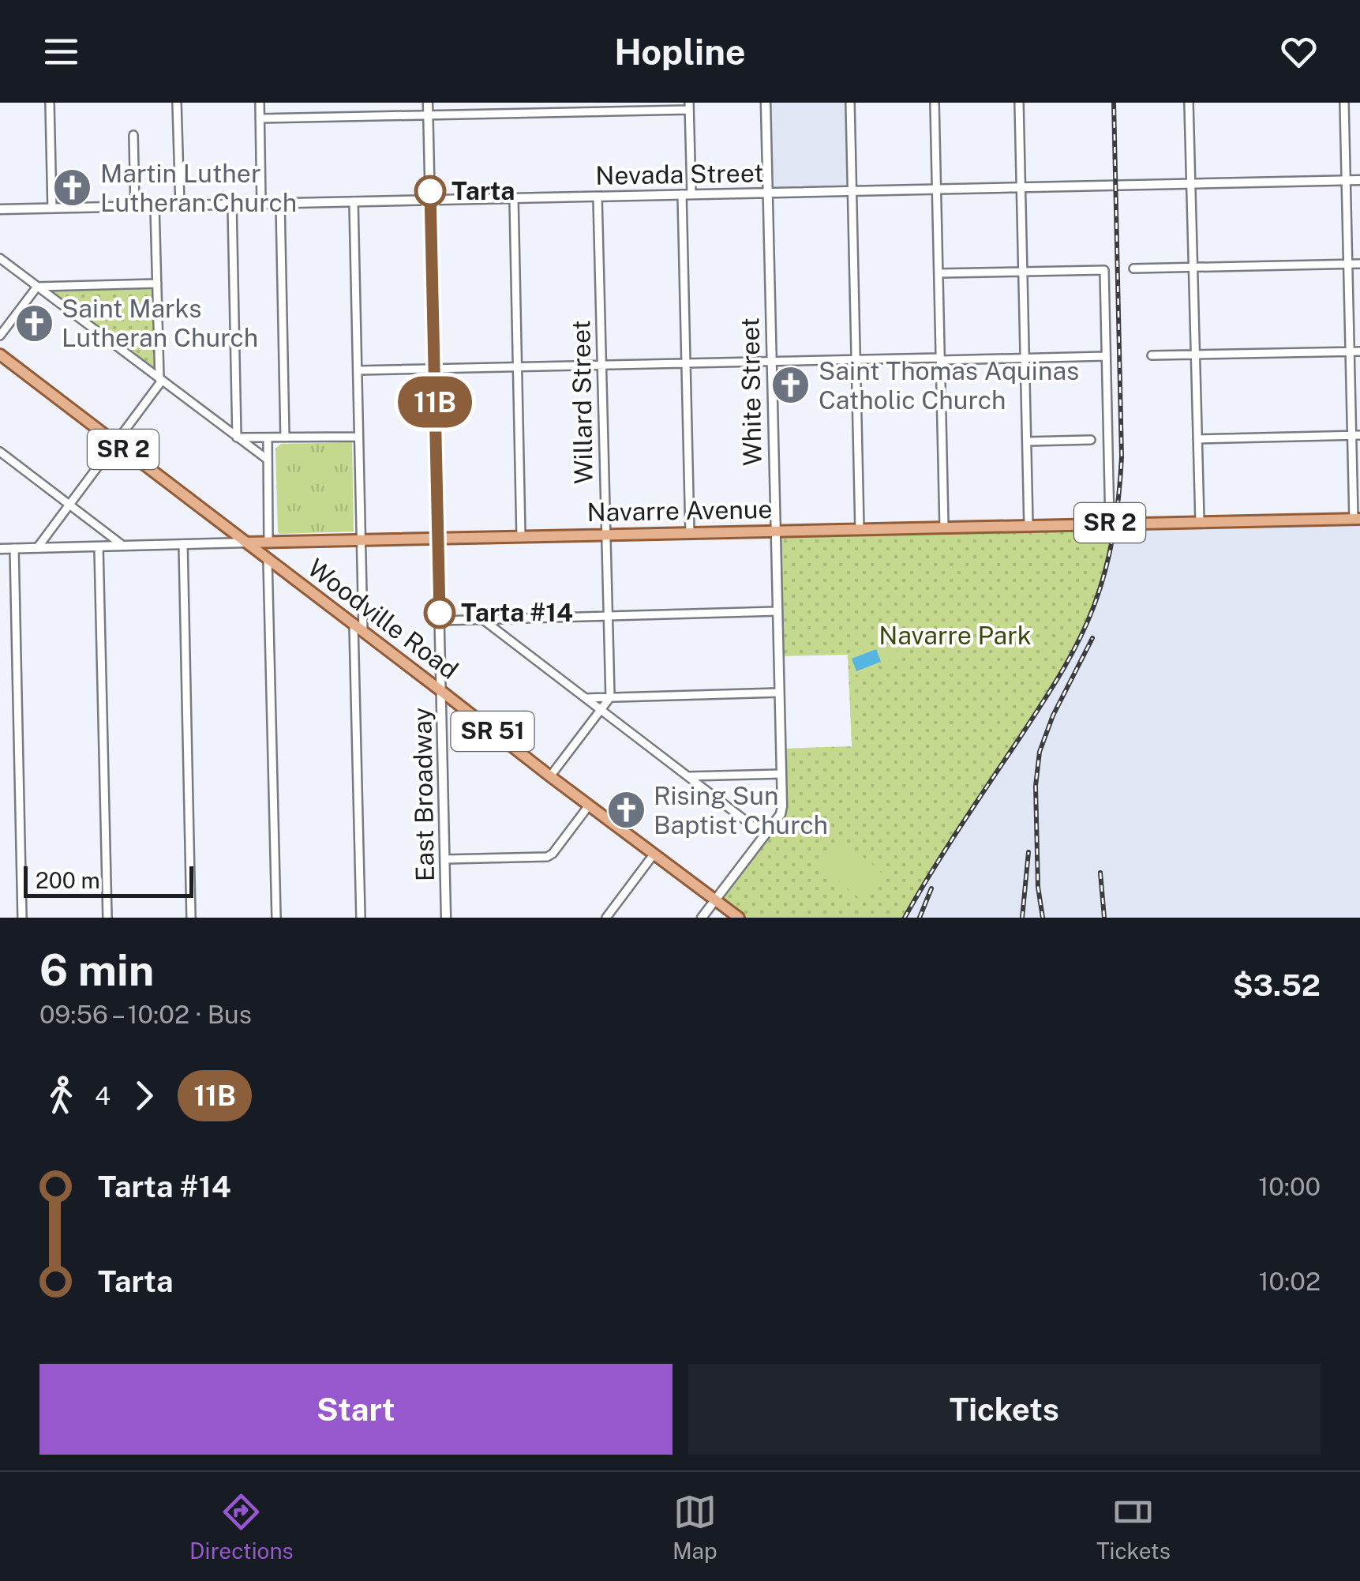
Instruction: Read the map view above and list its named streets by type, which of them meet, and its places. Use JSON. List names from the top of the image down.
{
  "streets": {
    "main road": [
      "SR 2",
      "Navarre Avenue",
      "Woodville Road",
      "SR 51"
    ],
    "street": [
      "Nevada Street",
      "White Street",
      "Willard Street",
      "East Broadway"
    ]
  },
  "crossings": [
    ["Nevada Street", "White Street"],
    ["Nevada Street", "Willard Street"],
    ["Nevada Street", "East Broadway"],
    ["White Street", "Navarre Avenue"],
    ["Willard Street", "Navarre Avenue"],
    ["Navarre Avenue", "Woodville Road"],
    ["Navarre Avenue", "East Broadway"],
    ["Woodville Road", "East Broadway"]
  ],
  "parks": ["Navarre Park"],
  "places": {
    "church": [
      "Martin Luther Lutheran Church",
      "Saint Marks Lutheran Church",
      "Saint Thomas Aquinas Catholic Church",
      "Rising Sun Baptist Church"
    ],
    "other": ["Tarta", "Tarta #14"]
  },
  "lines": ["bus line 11B"],
  "scale_bar": "200 m",
  "page": {
    "header": "Hopline",
    "on_map": "11B",
    "scale": "200 m",
    "heading": ["6 min", "09:56 – 10:02 · Bus", "$3.52"],
    "legs": ["4", "11B"],
    "list": [
      {
        "name": "Tarta #14",
        "value": "10:00"
      },
      {
        "name": "Tarta",
        "value": "10:02"
      }
    ],
    "buttons": ["Start", "Tickets"],
    "tabs": ["Directions", "Map", "Tickets"]
  }
}
